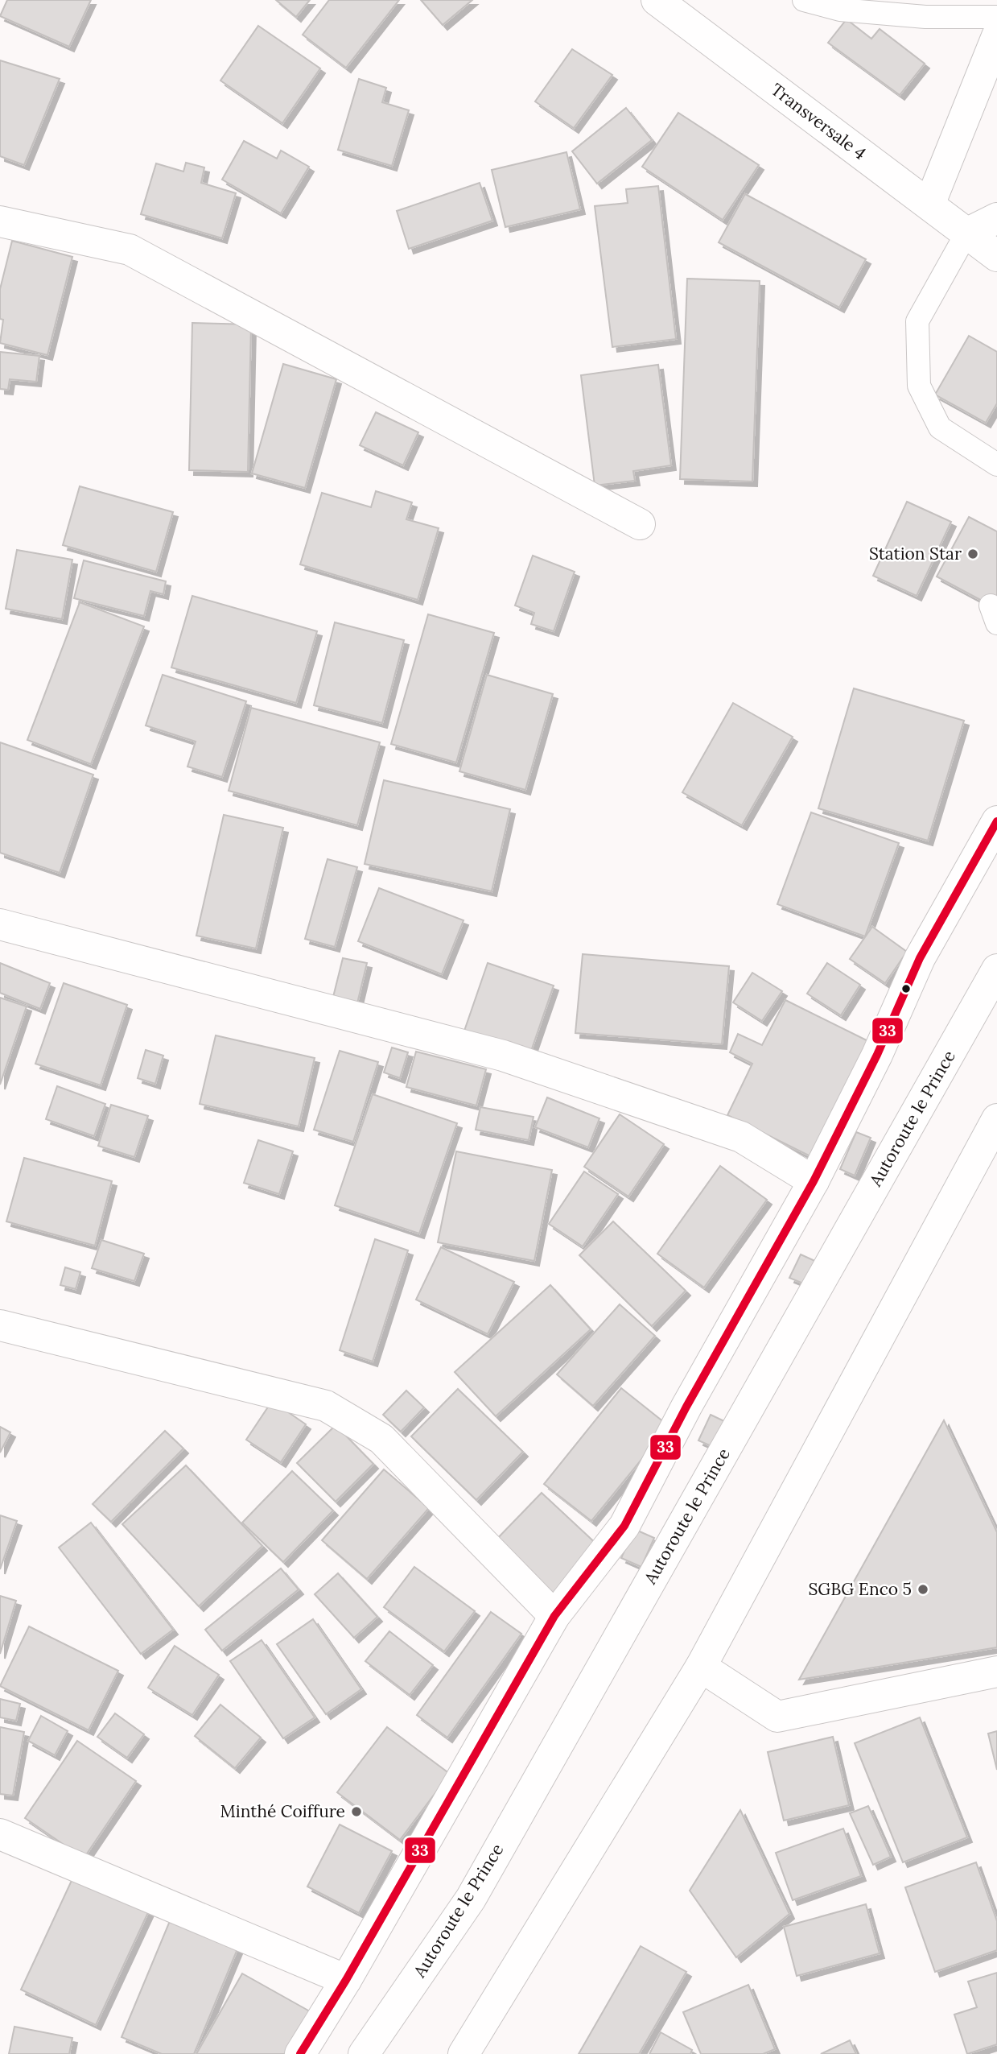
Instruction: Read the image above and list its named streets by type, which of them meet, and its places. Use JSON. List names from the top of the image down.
{
  "streets": {
    "street": ["Transversale 4", "Autoroute le Prince"]
  },
  "places": ["Station Star", "SGBG Enco 5", "Minthé Coiffure"],
  "lines": ["transit line 33"]
}
